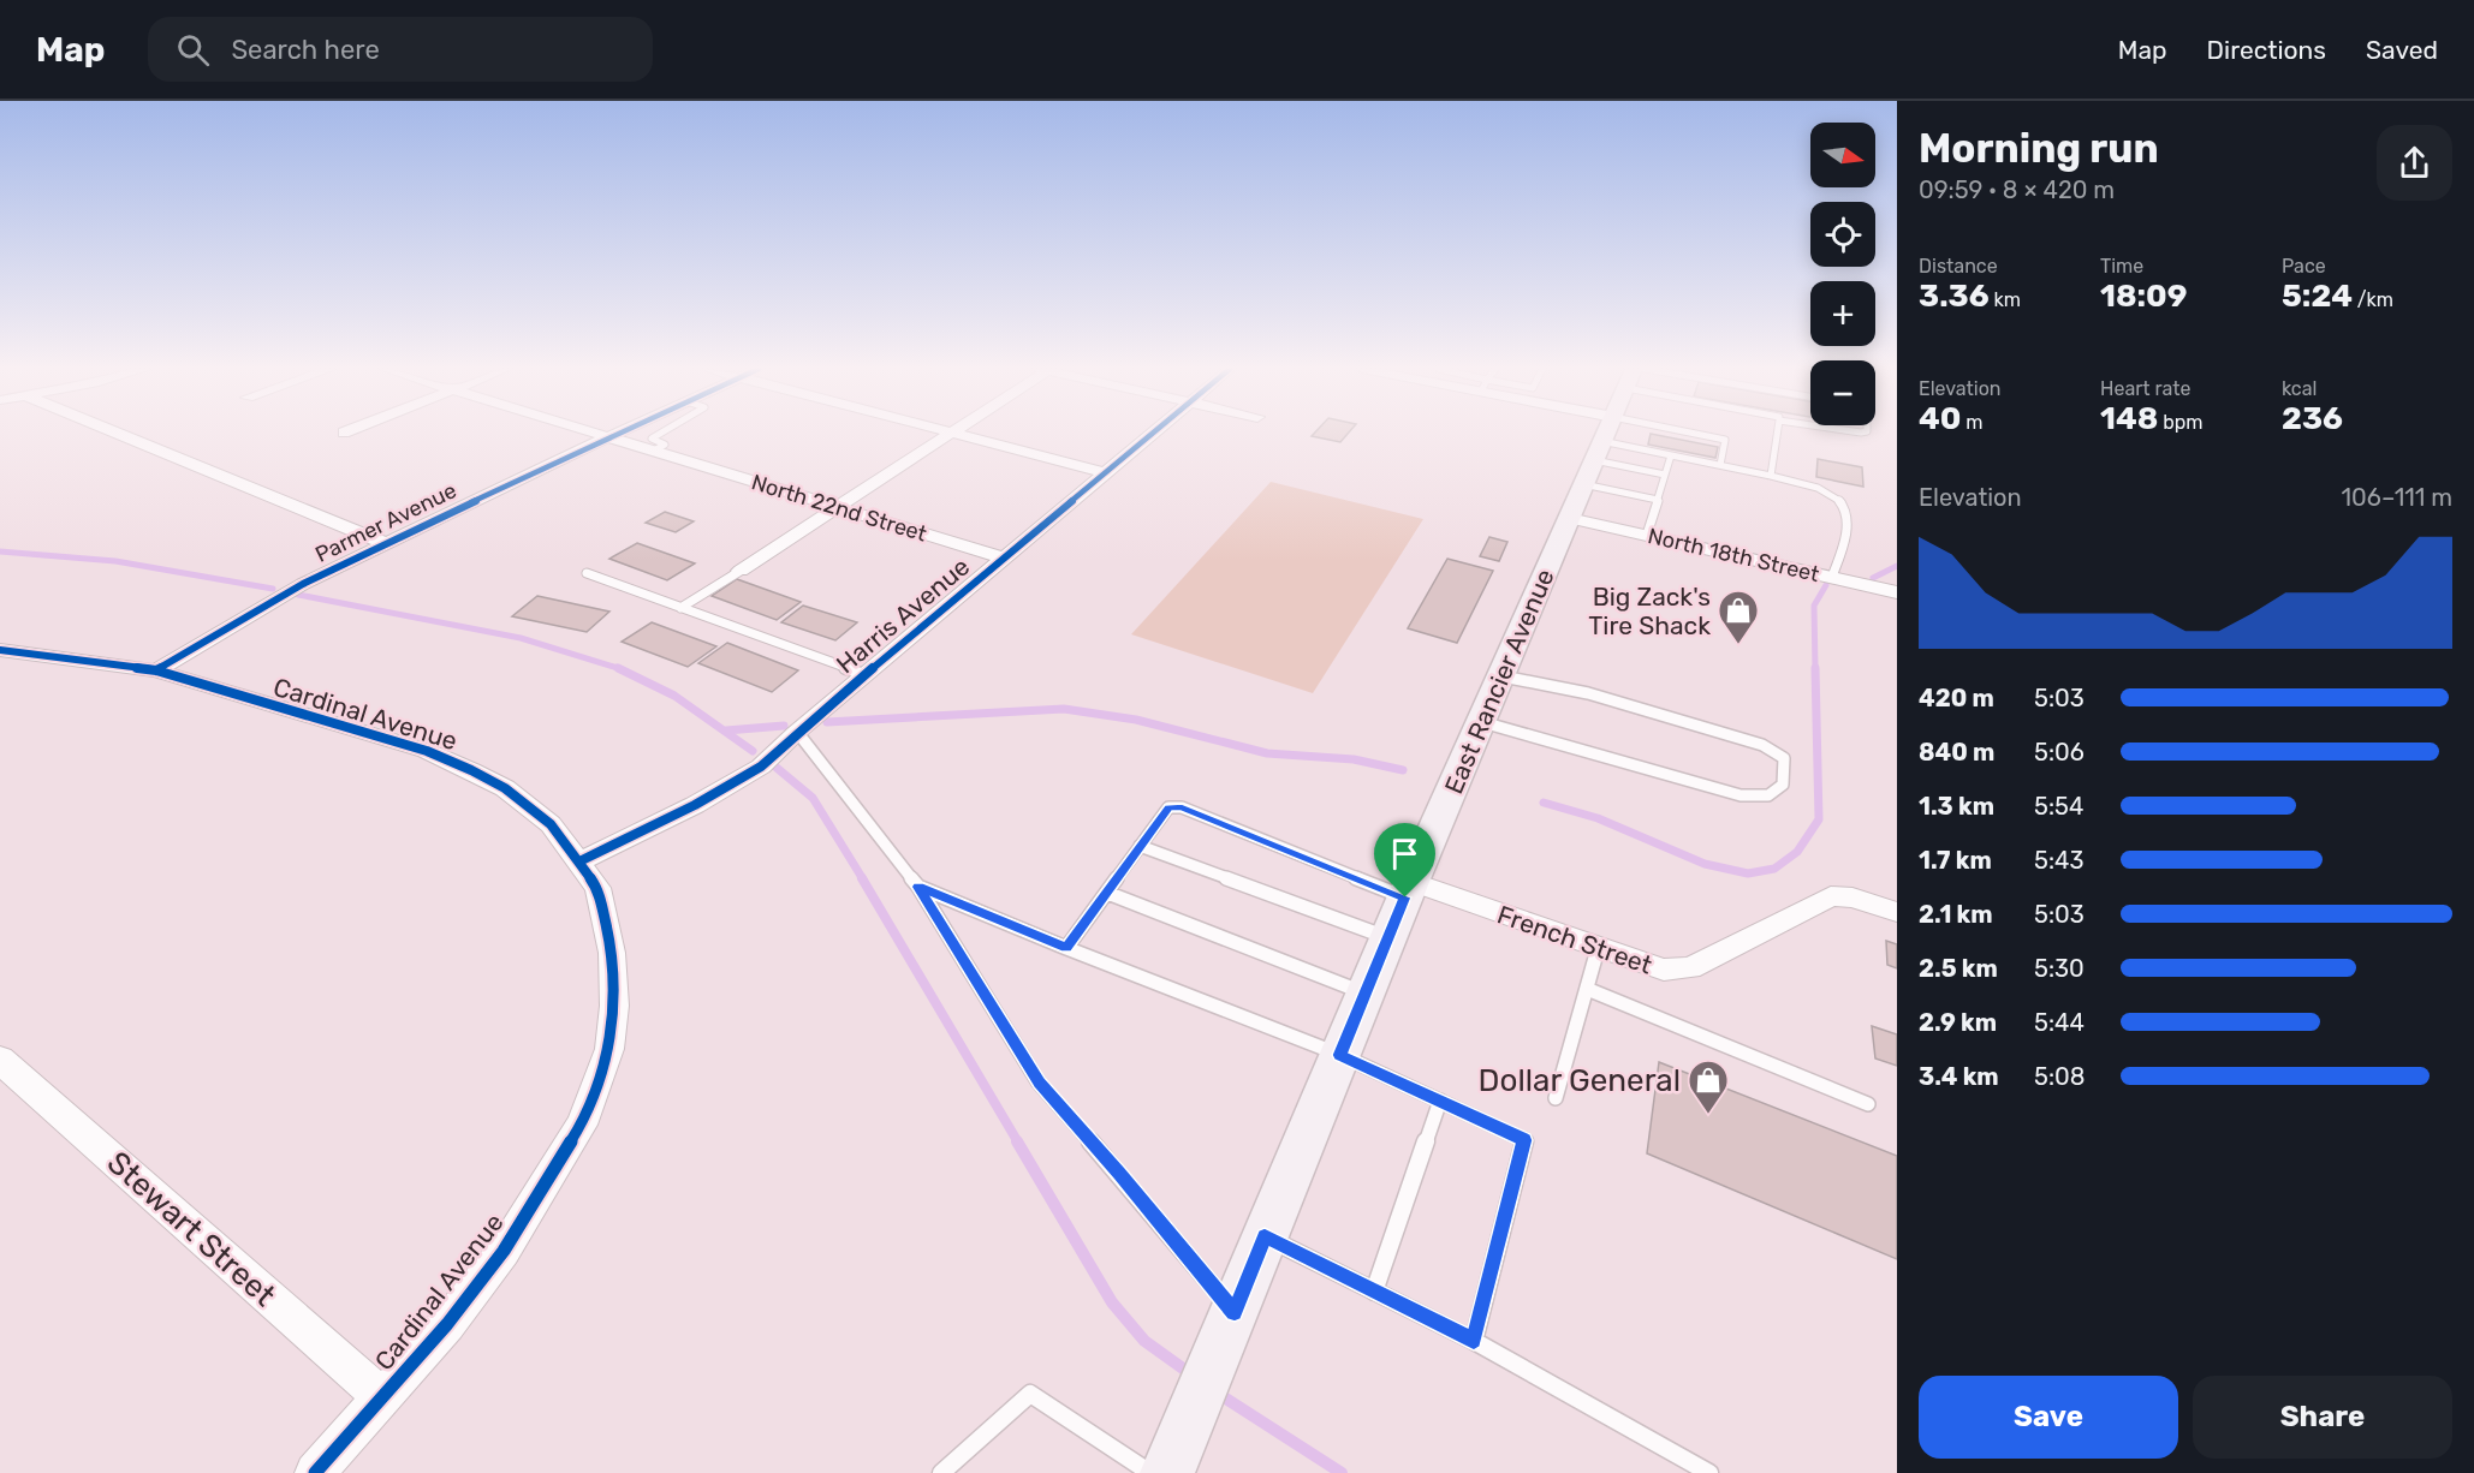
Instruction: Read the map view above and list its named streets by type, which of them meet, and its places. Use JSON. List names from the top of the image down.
{
  "streets": {
    "main road": ["East Rancier Avenue"],
    "street": [
      "North 22nd Street",
      "Parmer Avenue",
      "North 18th Street",
      "Harris Avenue",
      "Cardinal Avenue",
      "French Street",
      "Stewart Street"
    ]
  },
  "crossings": [
    ["North 22nd Street", "Parmer Avenue"],
    ["North 22nd Street", "Harris Avenue"],
    ["Parmer Avenue", "Cardinal Avenue"],
    ["North 18th Street", "East Rancier Avenue"],
    ["Harris Avenue", "Cardinal Avenue"],
    ["East Rancier Avenue", "French Street"],
    ["Cardinal Avenue", "Stewart Street"]
  ],
  "places": {
    "shop": ["Big Zack's Tire Shack", "Dollar General"]
  },
  "north": "right",
  "page": {
    "header": "Map",
    "search": "Search here",
    "nav": ["Map", "Directions", "Saved"],
    "heading": ["Morning run", "09:59 · 8 × 420 m"],
    "map_buttons": ["+", "−"],
    "stats": [
      ["Distance", "3.36 km"],
      ["Time", "18:09"],
      ["Pace", "5:24 /km"],
      ["Elevation", "40 m"],
      ["Heart rate", "148 bpm"],
      ["kcal", "236"]
    ],
    "chart": ["Elevation", "106–111 m"],
    "list": [
      {
        "name": "420 m",
        "note": "5:03"
      },
      {
        "name": "840 m",
        "note": "5:06"
      },
      {
        "name": "1.3 km",
        "note": "5:54"
      },
      {
        "name": "1.7 km",
        "note": "5:43"
      },
      {
        "name": "2.1 km",
        "note": "5:03"
      },
      {
        "name": "2.5 km",
        "note": "5:30"
      },
      {
        "name": "2.9 km",
        "note": "5:44"
      },
      {
        "name": "3.4 km",
        "note": "5:08"
      }
    ],
    "buttons": ["Save", "Share"]
  }
}
